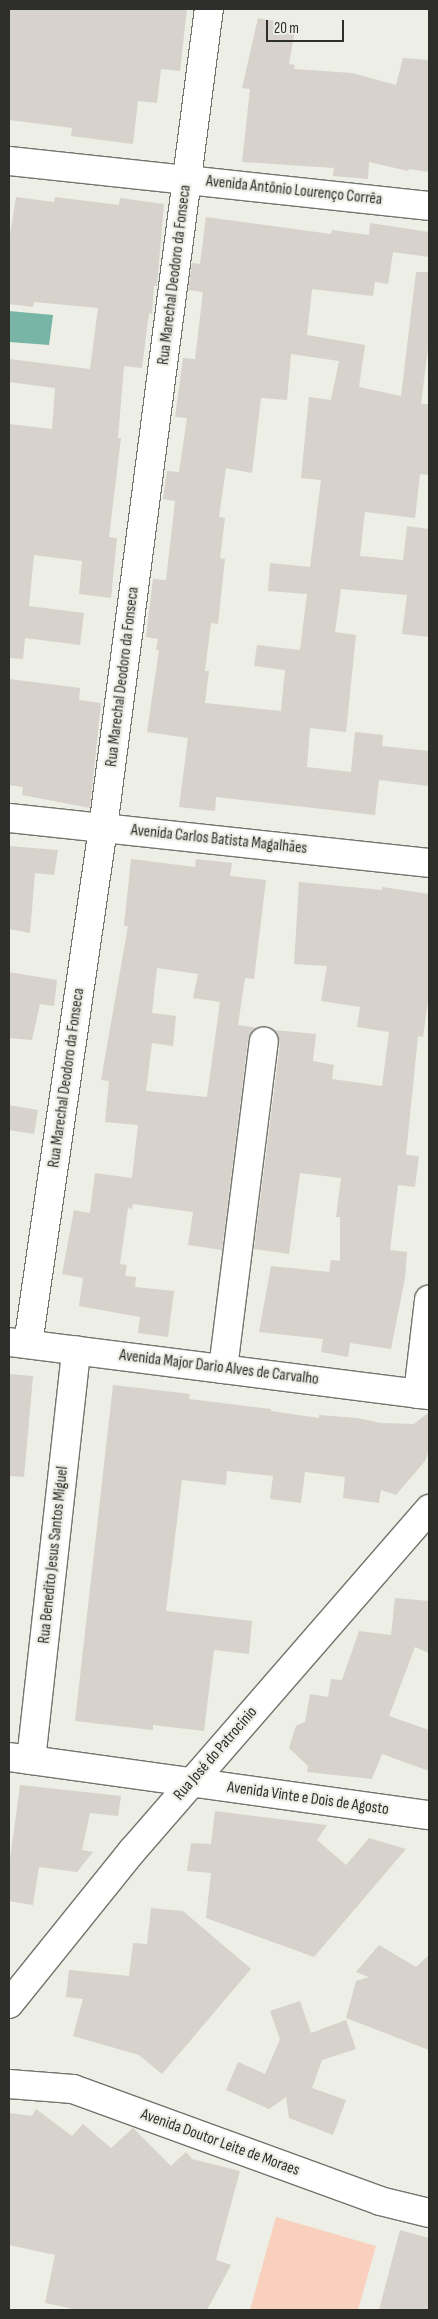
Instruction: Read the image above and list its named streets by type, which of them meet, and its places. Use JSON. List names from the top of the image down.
{
  "streets": {
    "street": [
      "Avenida Antônio Lourenço Corrêa",
      "Rua Marechal Deodoro da Fonseca",
      "Avenida Carlos Batista Magalhães",
      "Avenida Major Dario Alves de Carvalho",
      "Rua Benedito Jesus Santos Miguel",
      "Rua José do Patrocínio",
      "Avenida Vinte e Dois de Agosto",
      "Avenida Doutor Leite de Moraes"
    ]
  },
  "crossings": [
    ["Avenida Antônio Lourenço Corrêa", "Rua Marechal Deodoro da Fonseca"],
    ["Rua Marechal Deodoro da Fonseca", "Avenida Carlos Batista Magalhães"],
    ["Rua Marechal Deodoro da Fonseca", "Avenida Major Dario Alves de Carvalho"],
    ["Avenida Major Dario Alves de Carvalho", "Rua Benedito Jesus Santos Miguel"],
    ["Rua Benedito Jesus Santos Miguel", "Avenida Vinte e Dois de Agosto"],
    ["Rua José do Patrocínio", "Avenida Vinte e Dois de Agosto"]
  ],
  "scale_bar": "20 m"
}
